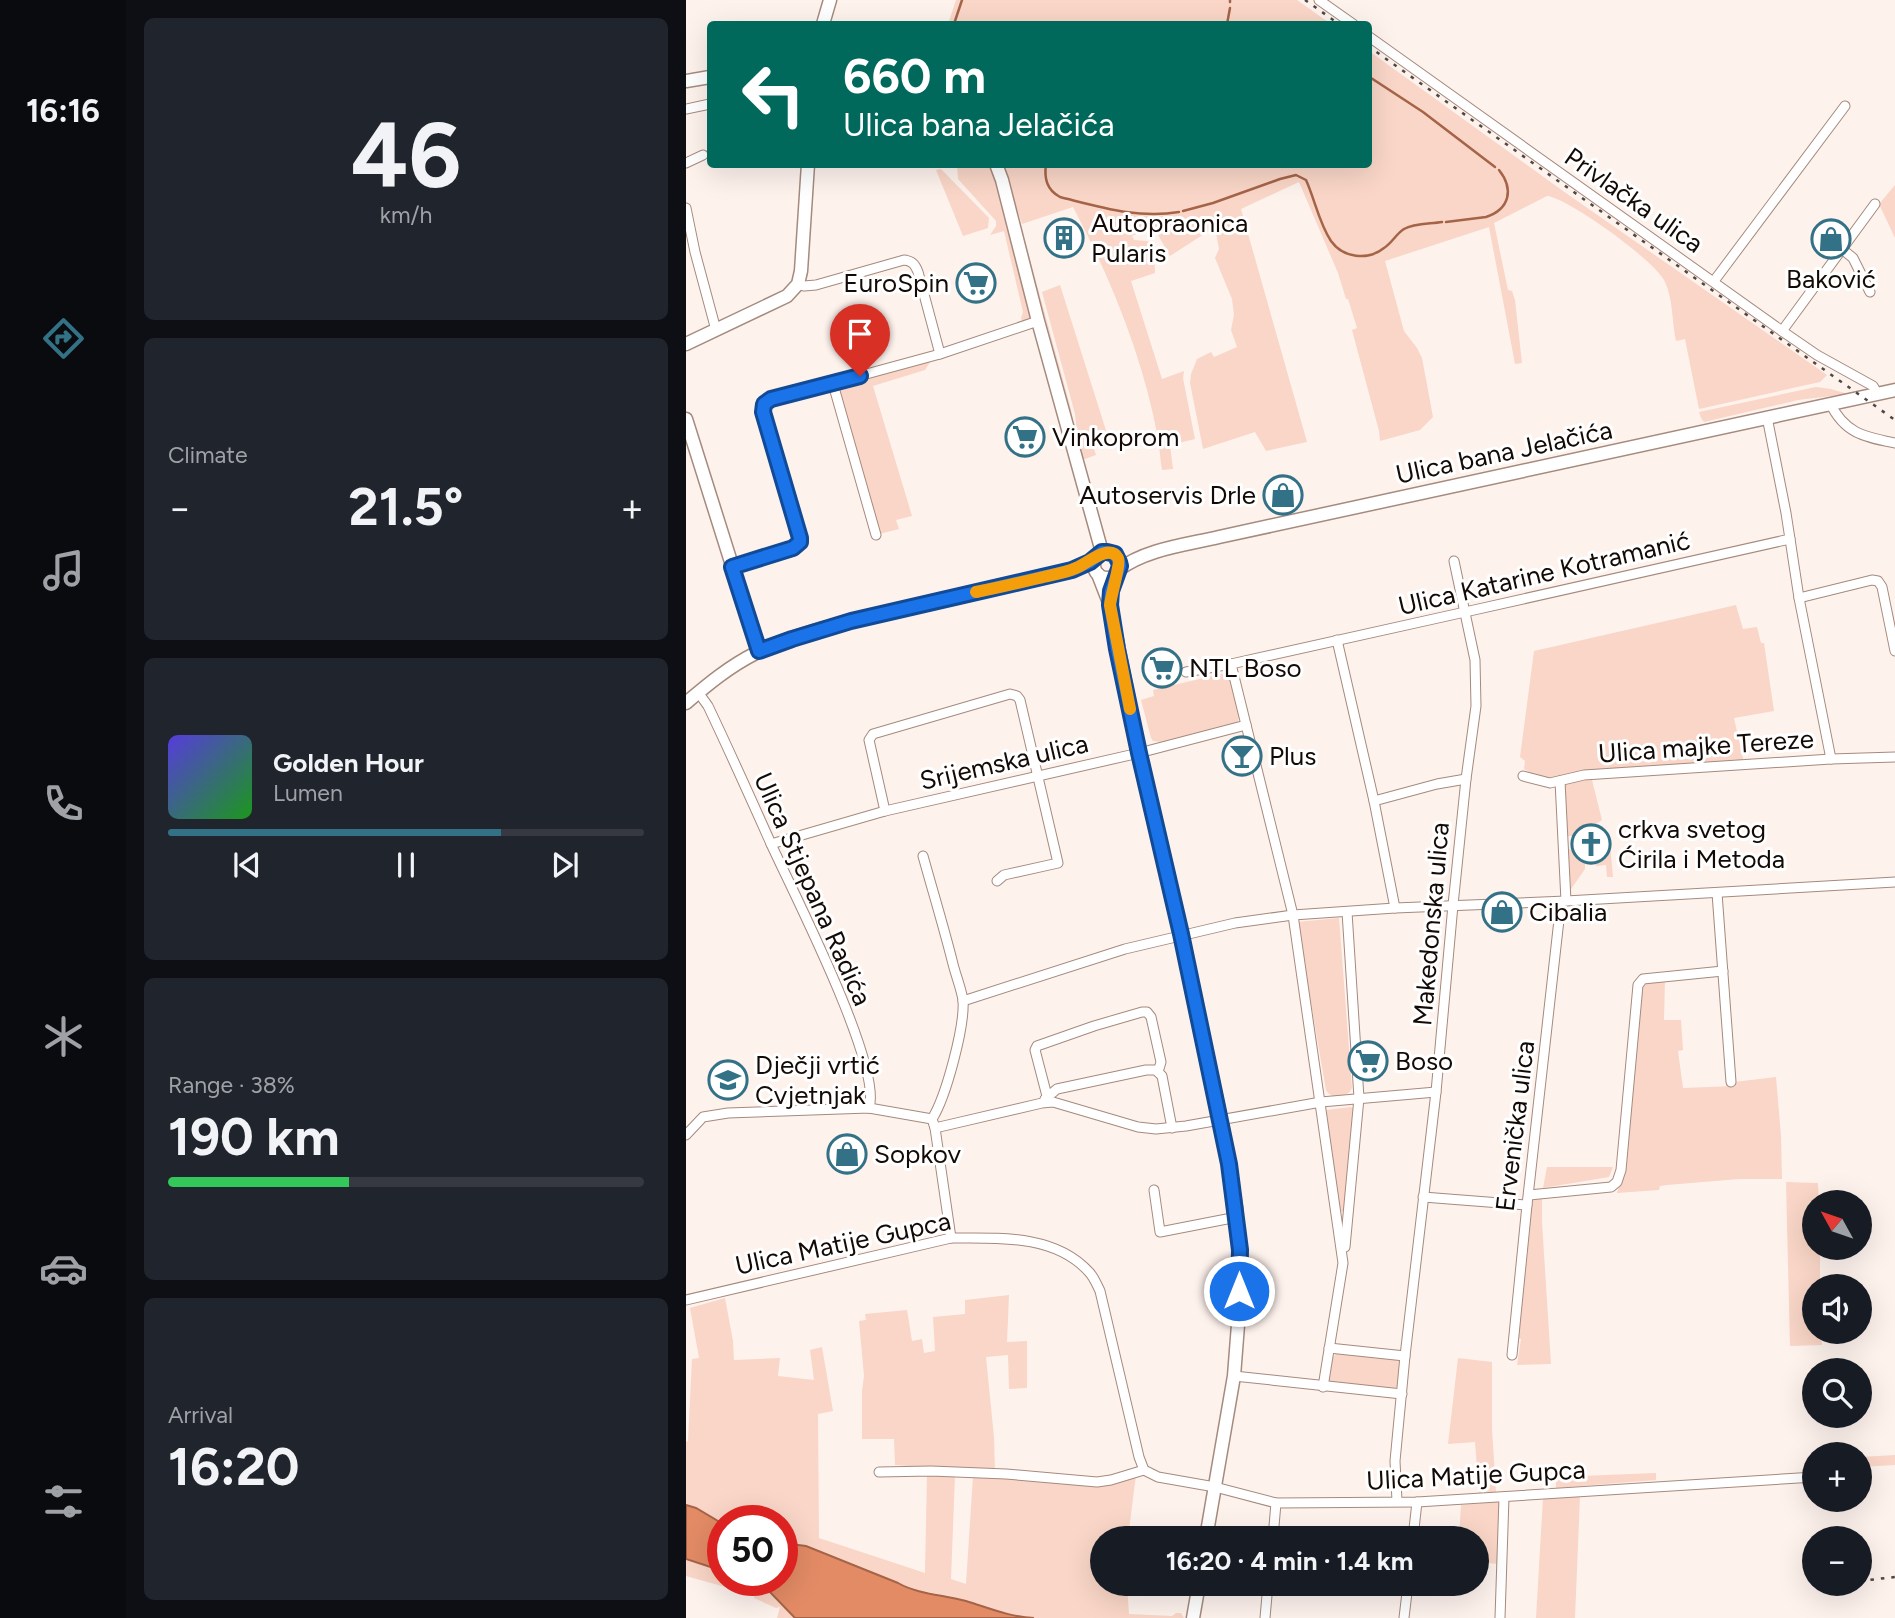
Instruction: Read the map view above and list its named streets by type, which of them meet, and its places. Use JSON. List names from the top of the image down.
{
  "streets": {
    "main road": ["Ulica bana Jelačića"],
    "street": [
      "Privlačka ulica",
      "Ulica Katarine Kotramanić",
      "Ulica majke Tereze",
      "Srijemska ulica",
      "Ulica Stjepana Radića",
      "Makedonska ulica",
      "Ervenička ulica",
      "Ulica Matije Gupca"
    ]
  },
  "crossings": [
    ["Privlačka ulica", "Ulica bana Jelačića"],
    ["Ulica bana Jelačića", "Ulica Stjepana Radića"],
    ["Ulica Katarine Kotramanić", "Makedonska ulica"],
    ["Ulica majke Tereze", "Ervenička ulica"],
    ["Srijemska ulica", "Ulica Stjepana Radića"],
    ["Makedonska ulica", "Ulica Matije Gupca"]
  ],
  "places": {
    "building": ["Autopraonica Pularis"],
    "shop": [
      "Baković",
      "Autoservis Drle",
      "Cibalia",
      "Sopkov"
    ],
    "supermarket": [
      "EuroSpin",
      "Vinkoprom",
      "NTL Boso",
      "Boso"
    ],
    "bar": ["Plus"],
    "church": ["crkva svetog Ćirila i Metoda"],
    "school or university": ["Dječji vrtić Cvjetnjak"]
  },
  "north": "top left",
  "page": {
    "tabs": "16:16",
    "tile": [
      ["46", "km/h"],
      "Climate",
      ["Range · 38%", "190 km"],
      ["Arrival", "16:20"]
    ],
    "turn": ["660 m", "Ulica bana Jelačića"],
    "heat": ["−", "21.5°", "+"],
    "song": ["Golden Hour", "Lumen"],
    "map_buttons": ["+", "−"],
    "limit": "50",
    "trip": "16:20 · 4 min · 1.4 km"
  }
}
